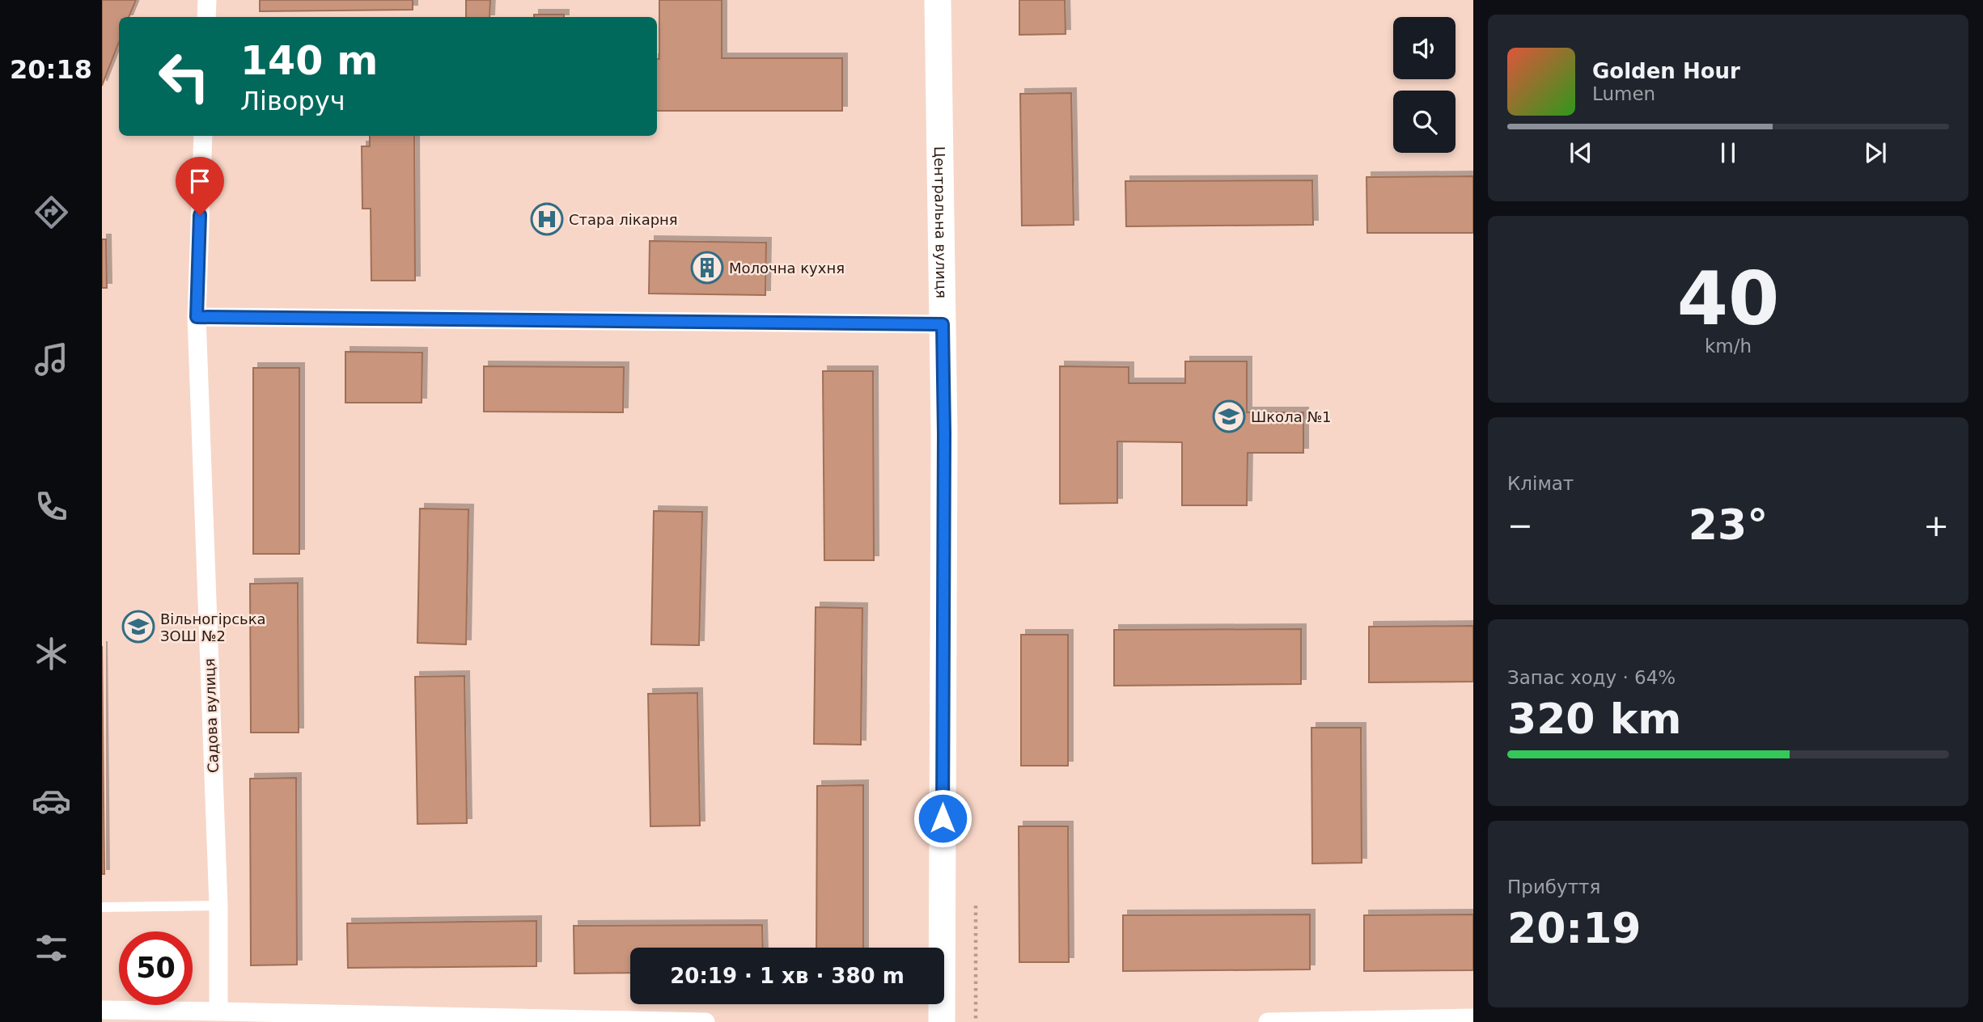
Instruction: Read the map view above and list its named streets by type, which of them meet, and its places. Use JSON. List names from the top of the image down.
{
  "streets": {
    "main road": ["Центральна вулиця"],
    "street": ["Садова вулиця"]
  },
  "places": {
    "hospital": ["Стара лікарня"],
    "building": ["Молочна кухня"],
    "school or university": ["Школа №1", "Вільногірська ЗОШ №2"]
  },
  "page": {
    "tabs": "20:18",
    "turn": ["140 m", "Ліворуч"],
    "song": ["Golden Hour", "Lumen"],
    "tile": [
      ["40", "km/h"],
      "Клімат",
      ["Запас ходу · 64%", "320 km"],
      ["Прибуття", "20:19"]
    ],
    "heat": ["−", "23°", "+"],
    "limit": "50",
    "trip": "20:19 · 1 хв · 380 m"
  }
}
